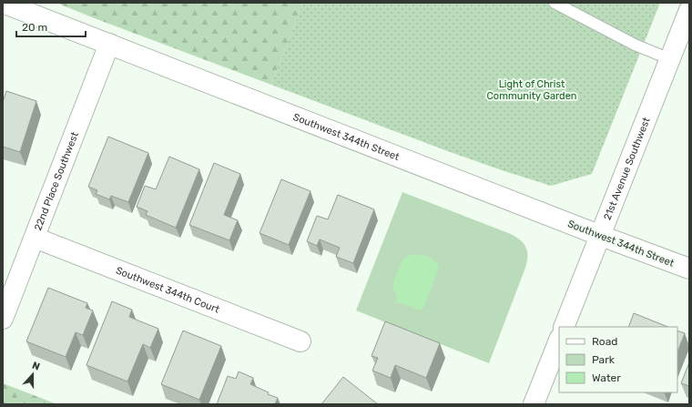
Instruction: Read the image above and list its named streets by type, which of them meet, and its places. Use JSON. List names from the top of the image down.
{
  "streets": {
    "street": [
      "Southwest 344th Street",
      "21st Avenue Southwest",
      "22nd Place Southwest",
      "Southwest 344th Court"
    ]
  },
  "crossings": [
    ["Southwest 344th Street", "21st Avenue Southwest"],
    ["Southwest 344th Street", "22nd Place Southwest"],
    ["22nd Place Southwest", "Southwest 344th Court"]
  ],
  "parks": ["Light of Christ Community Garden"],
  "legend": ["Road", "Park", "Water"],
  "scale_bar": "20 m",
  "north": "top"
}
